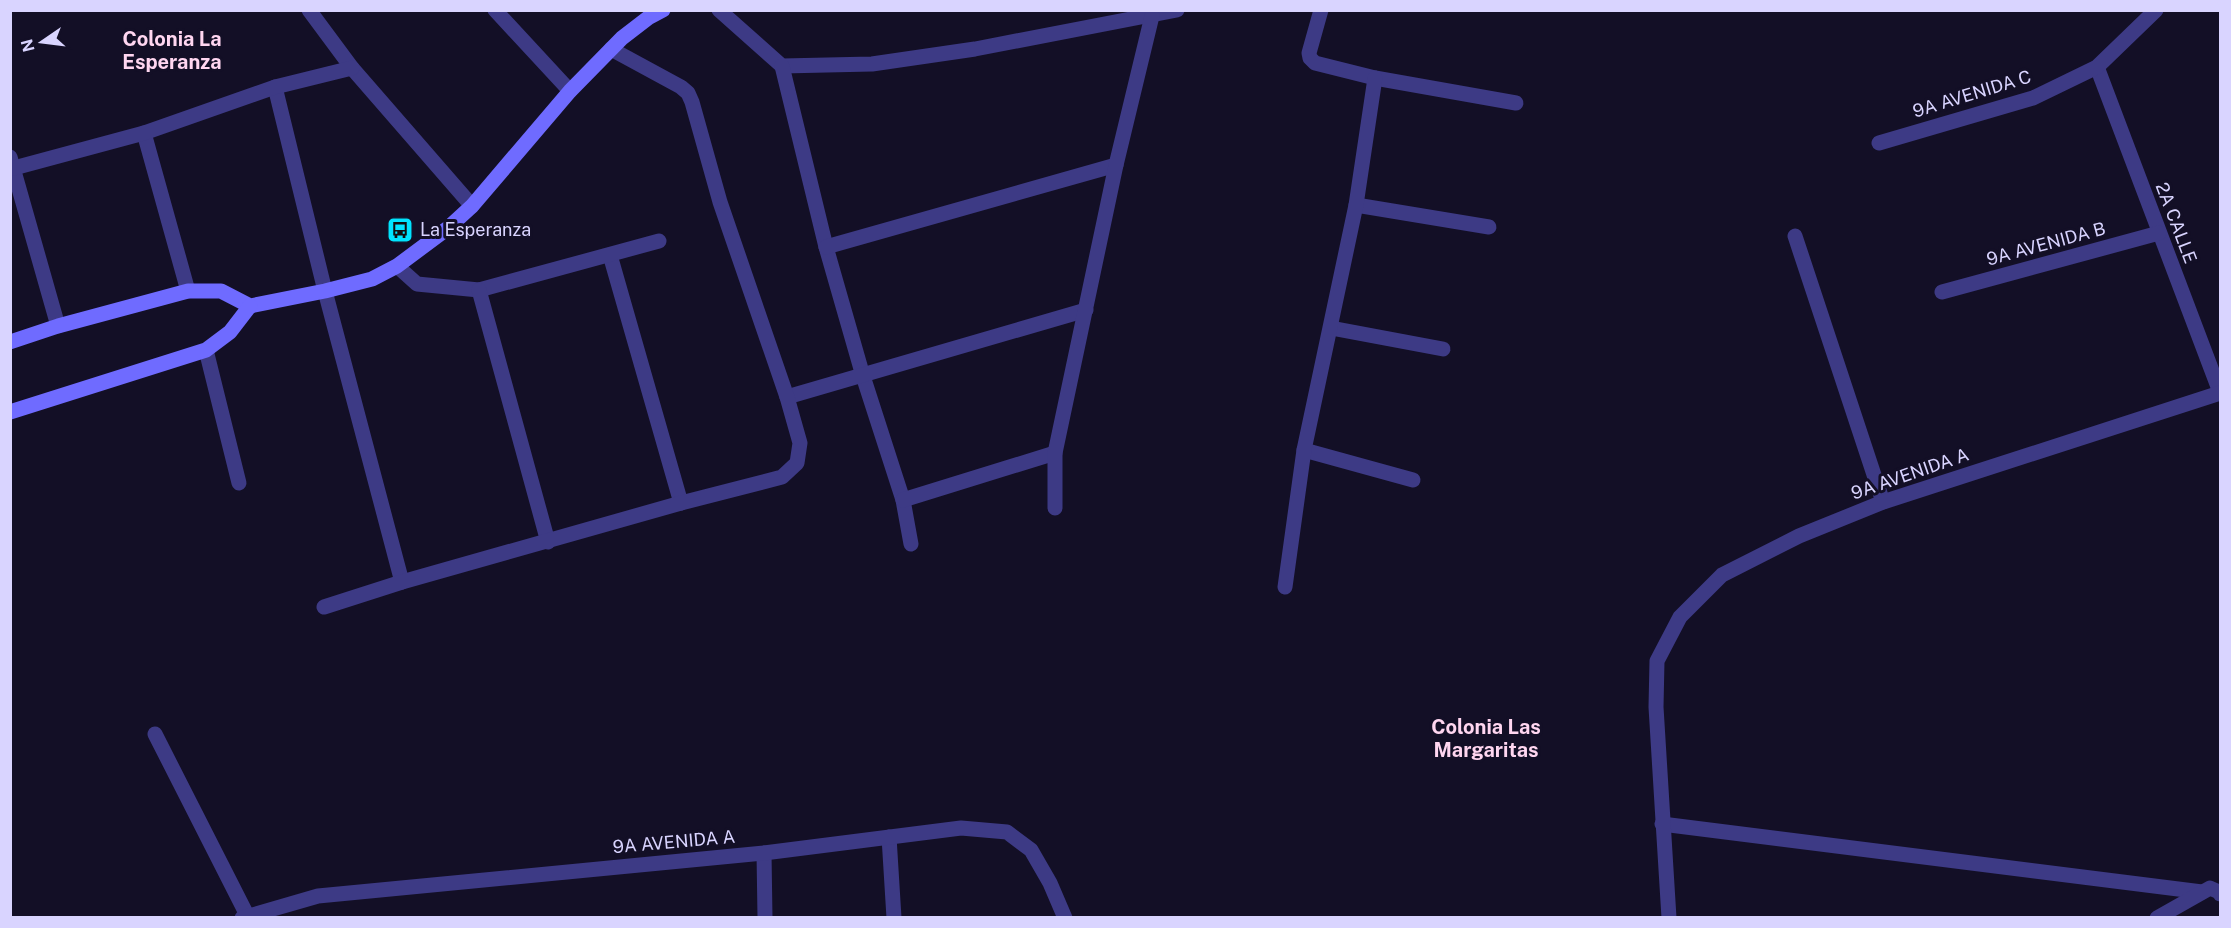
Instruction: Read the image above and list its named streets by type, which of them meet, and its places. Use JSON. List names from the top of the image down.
{
  "streets": {
    "street": [
      "9A AVENIDA C",
      "2A CALLE",
      "9A AVENIDA B",
      "9A AVENIDA A"
    ]
  },
  "crossings": [
    ["9A AVENIDA C", "2A CALLE"],
    ["2A CALLE", "9A AVENIDA B"],
    ["2A CALLE", "9A AVENIDA A"]
  ],
  "districts": ["Colonia La Esperanza", "Colonia Las Margaritas"],
  "places": {
    "bus stop": ["La Esperanza"]
  },
  "north": "left"
}
